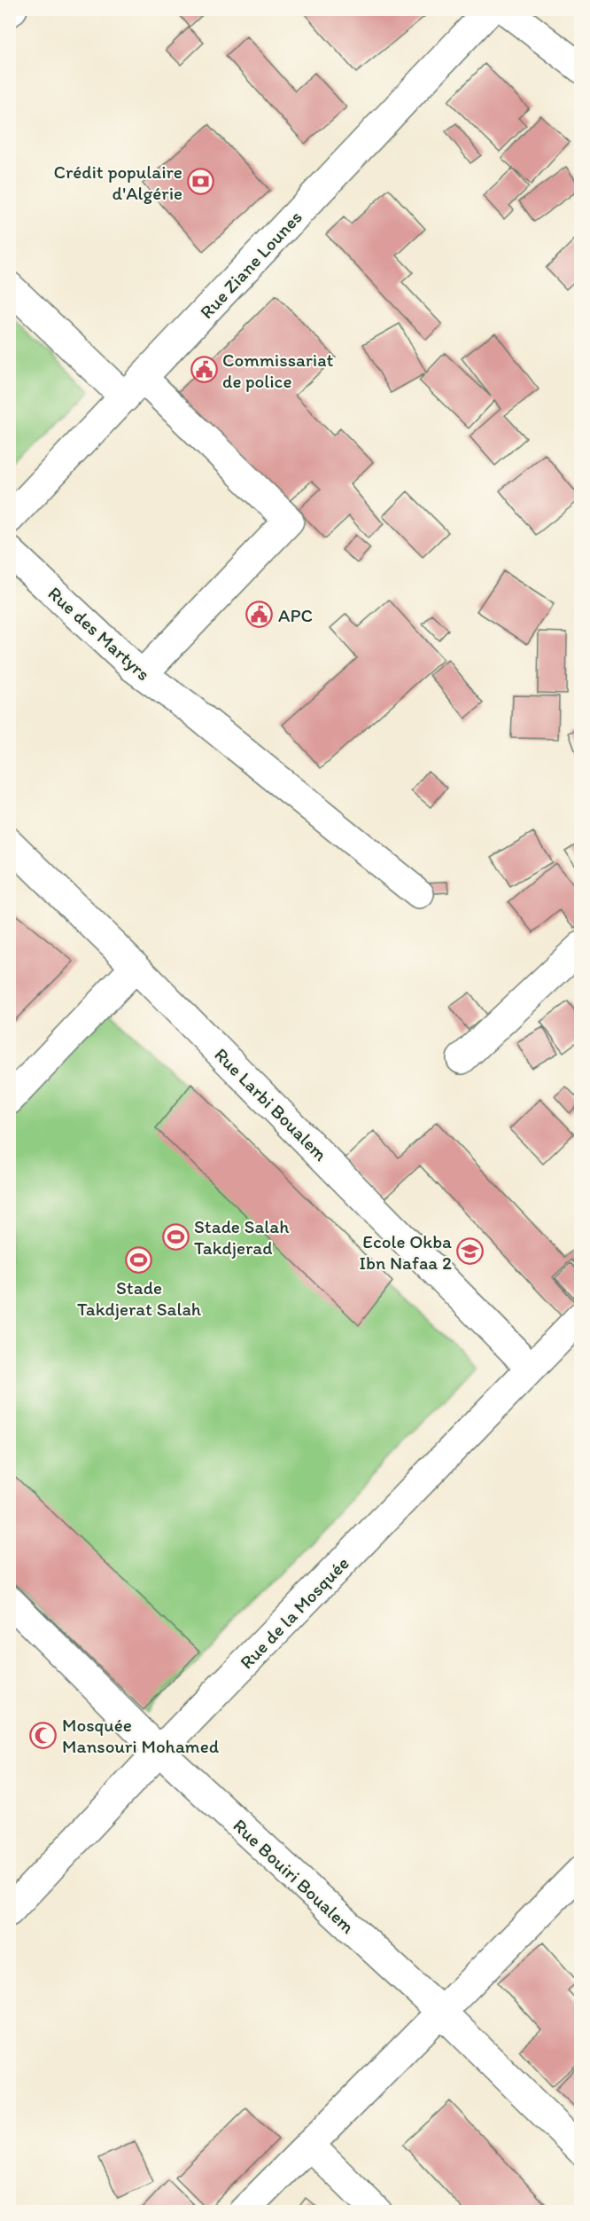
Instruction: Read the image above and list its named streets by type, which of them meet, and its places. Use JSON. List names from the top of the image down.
{
  "streets": {
    "street": [
      "Rue Ziane Lounes",
      "Rue des Martyrs",
      "Rue Larbi Boualem",
      "Rue de la Mosquée",
      "Rue Bouiri Boualem"
    ]
  },
  "crossings": [
    ["Rue Larbi Boualem", "Rue de la Mosquée"],
    ["Rue de la Mosquée", "Rue Bouiri Boualem"]
  ],
  "places": {
    "bank": ["Crédit populaire d'Algérie"],
    "public building": ["Commissariat de police", "APC"],
    "sports": ["Stade Salah Takdjerad", "Stade Takdjerat Salah"],
    "school or university": ["Ecole Okba Ibn Nafaa 2"],
    "mosque": ["Mosquée Mansouri Mohamed"]
  }
}
